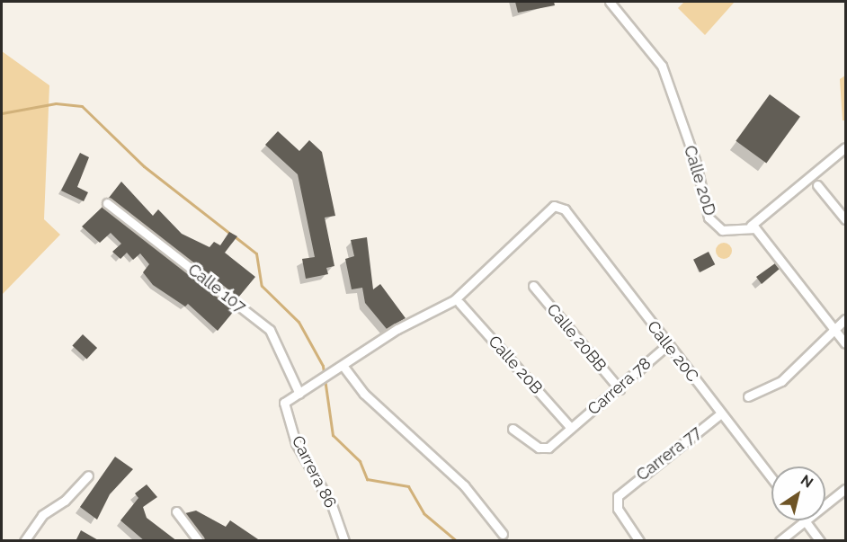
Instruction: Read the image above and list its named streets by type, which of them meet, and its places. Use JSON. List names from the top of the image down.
{
  "streets": {
    "street": [
      "Calle 20D",
      "Calle 107",
      "Calle 20BB",
      "Calle 20C",
      "Calle 20B",
      "Carrera 78",
      "Carrera 77",
      "Carrera 86"
    ]
  },
  "crossings": [
    ["Calle 107", "Carrera 86"],
    ["Calle 20BB", "Carrera 78"],
    ["Calle 20C", "Carrera 78"],
    ["Calle 20C", "Carrera 77"],
    ["Calle 20B", "Carrera 78"]
  ],
  "north": "top right"
}
